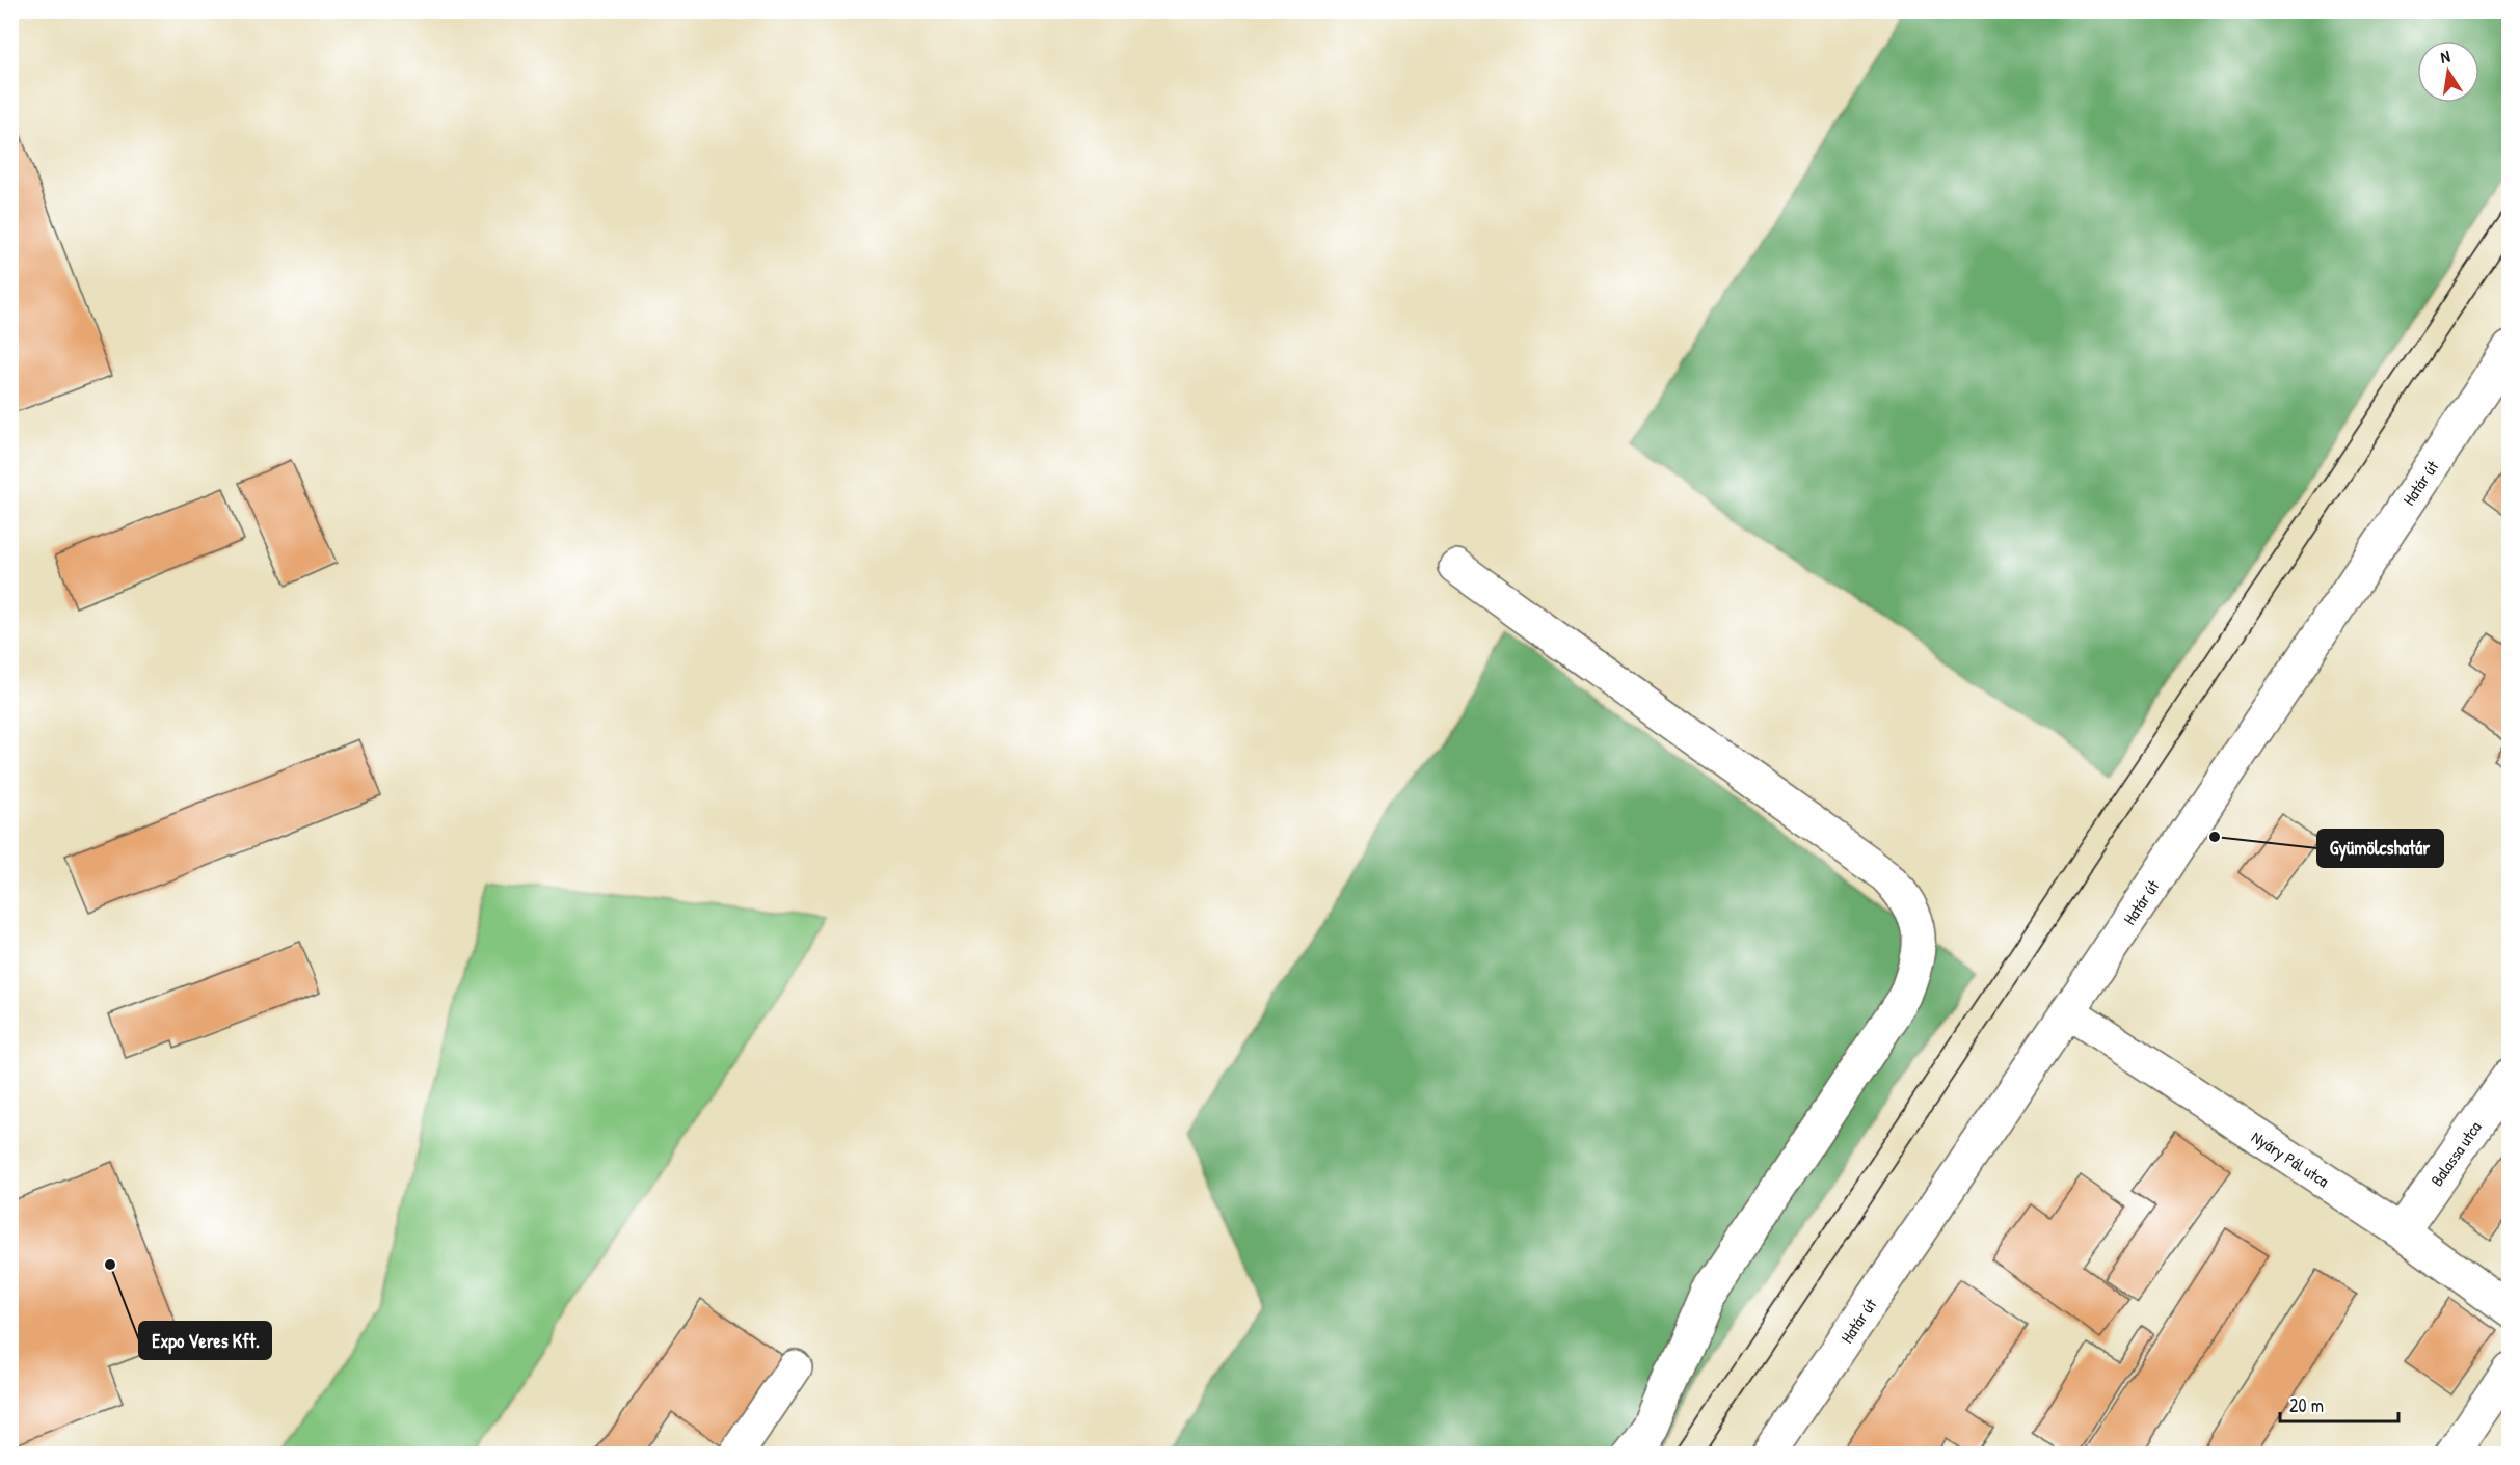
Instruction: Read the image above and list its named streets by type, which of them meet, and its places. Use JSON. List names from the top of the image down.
{
  "streets": {
    "main road": ["Határ út", "Balassa utca", "Nyáry Pál utca"]
  },
  "crossings": [
    ["Határ út", "Nyáry Pál utca"],
    ["Balassa utca", "Nyáry Pál utca"]
  ],
  "places": ["Gyümölcshatár", "Expo Veres Kft."],
  "scale_bar": "20 m",
  "north": "top"
}
